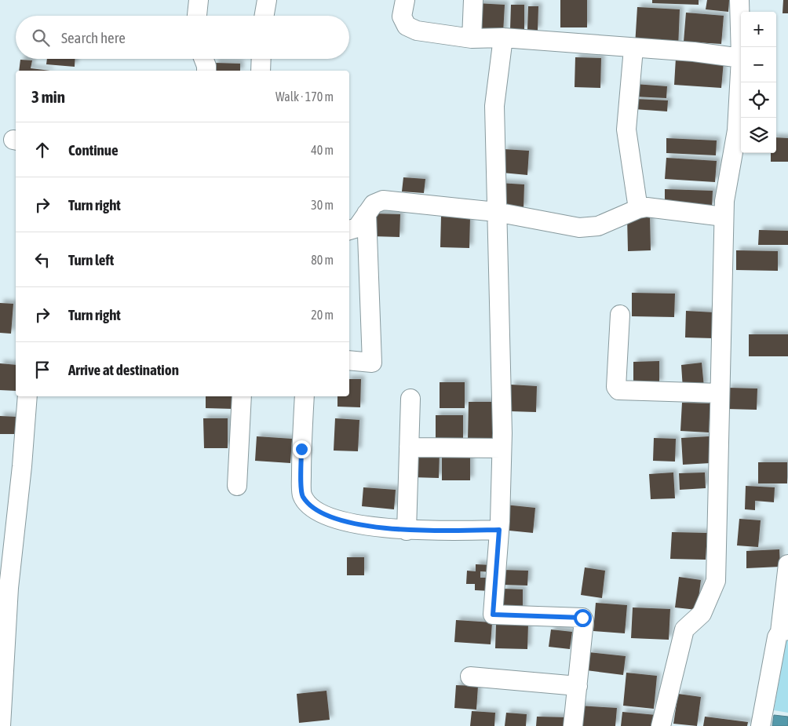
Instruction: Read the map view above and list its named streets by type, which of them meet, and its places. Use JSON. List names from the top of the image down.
{
  "page": {
    "map_buttons": ["+", "−"],
    "search": "Search here",
    "heading": ["3 min", "Walk · 170 m"],
    "list": [
      ["Continue", "40 m"],
      ["Turn right", "30 m"],
      ["Turn left", "80 m"],
      ["Turn right", "20 m"],
      "Arrive at destination"
    ]
  }
}
